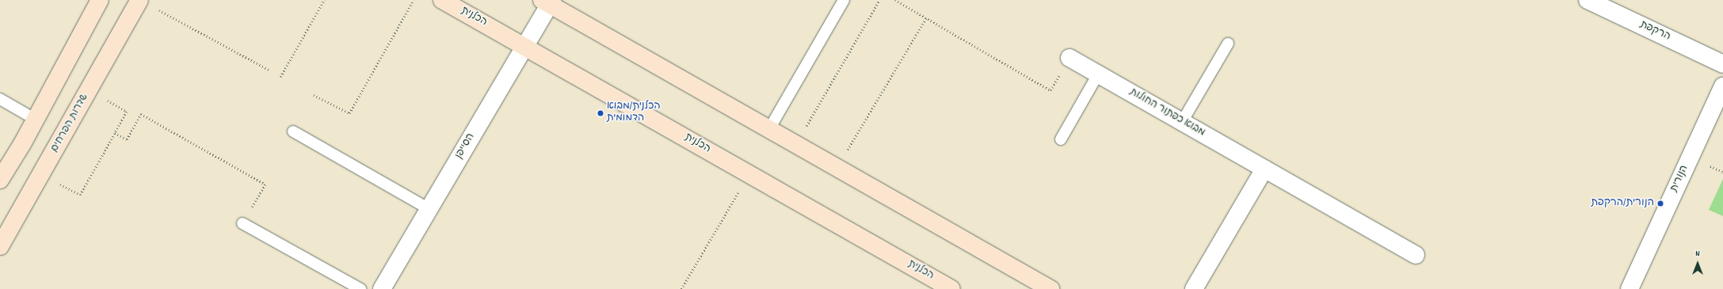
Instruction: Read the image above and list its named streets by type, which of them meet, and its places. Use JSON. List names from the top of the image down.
{
  "streets": {
    "street": [
      "הכלנית",
      "הרקפת",
      "מבוא כפתור החולות",
      "שדרות הפרחים",
      "הסייפן",
      "הנורית"
    ]
  },
  "crossings": [
    ["הכלנית", "הסייפן"]
  ],
  "places": ["הכלנית/מבוא הדמומית", "הנורית/הרקפת"],
  "north": "top"
}
